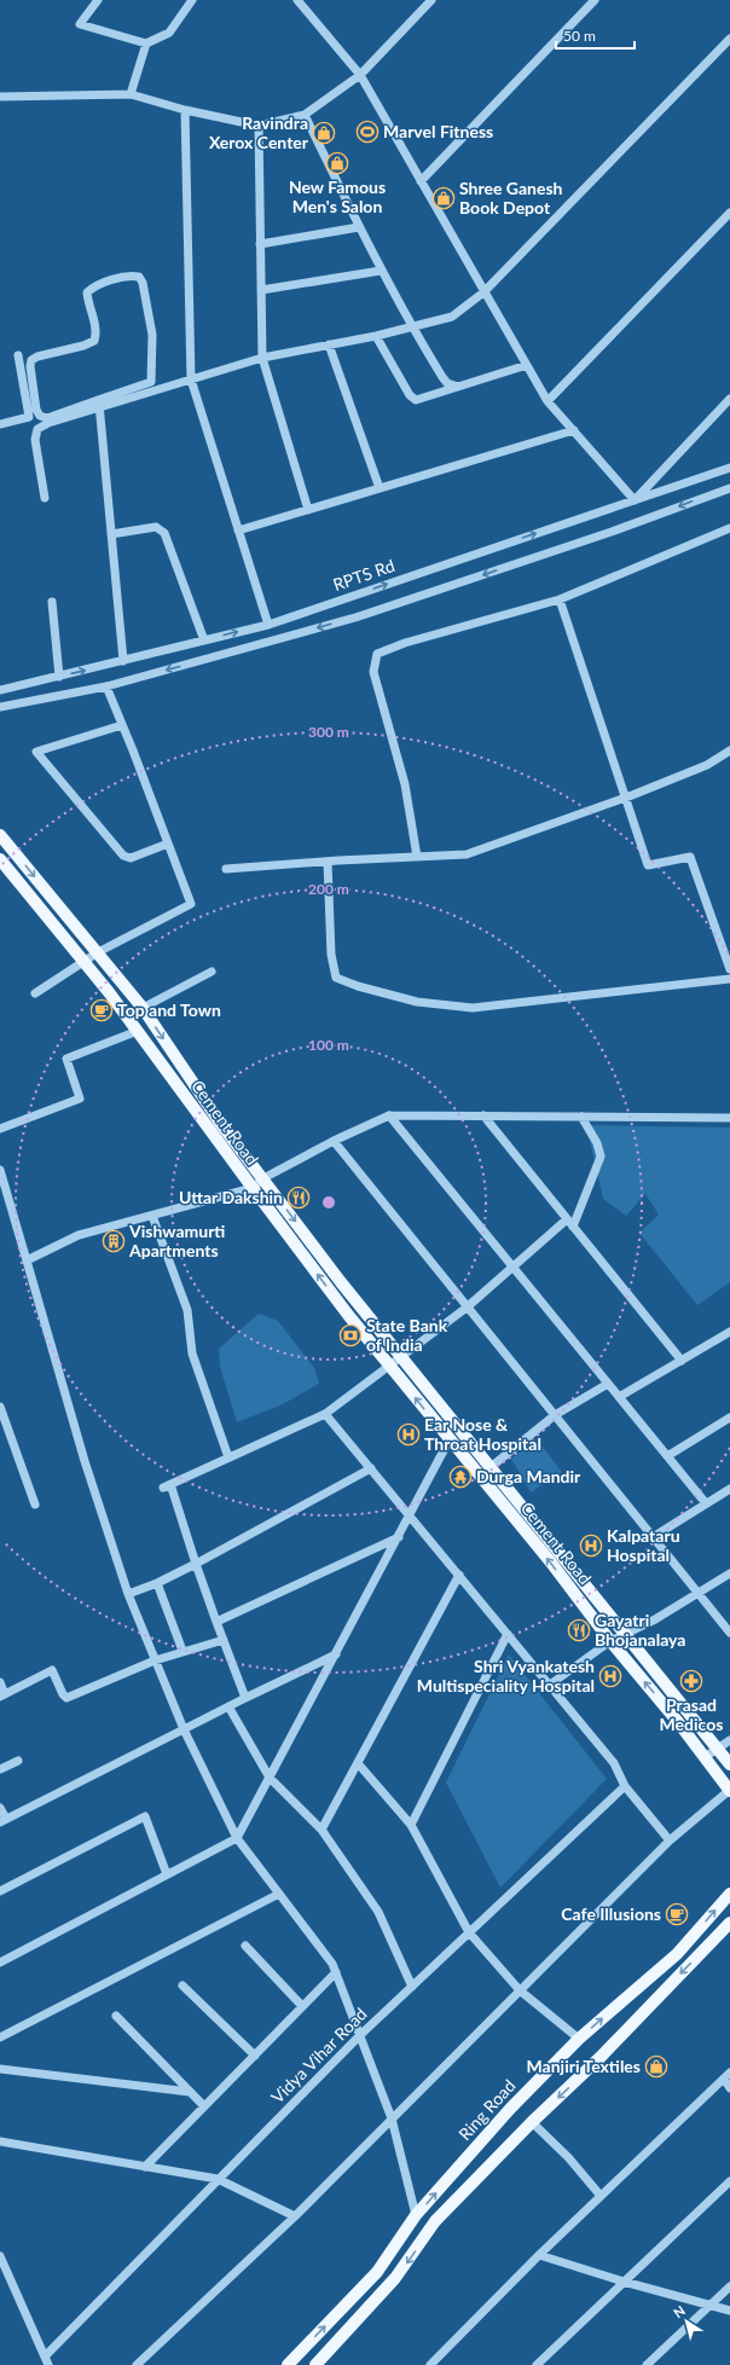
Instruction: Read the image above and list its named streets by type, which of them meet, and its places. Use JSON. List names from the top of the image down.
{
  "streets": {
    "main road": ["Cement Road", "Ring Road"],
    "street": ["RPTS Rd", "Vidya Vihar Road"]
  },
  "places": {
    "sports": ["Marvel Fitness"],
    "shop": [
      "Ravindra Xerox Center",
      "New Famous Men's Salon",
      "Shree Ganesh Book Depot",
      "Manjiri Textiles"
    ],
    "cafe": ["Top and Town", "Cafe Illusions"],
    "restaurant": ["Uttar Dakshin", "Gayatri Bhojanalaya"],
    "building": ["Vishwamurti Apartments"],
    "bank": ["State Bank of India"],
    "hospital": ["Ear Nose & Throat Hospital", "Kalpataru Hospital", "Shri Vyankatesh Multispeciality Hospital"],
    "temple": ["Durga Mandir"],
    "pharmacy": ["Prasad Medicos"]
  },
  "scale_bar": "50 m",
  "north": "top left",
  "rings": ["300 m", "200 m", "100 m"]
}
